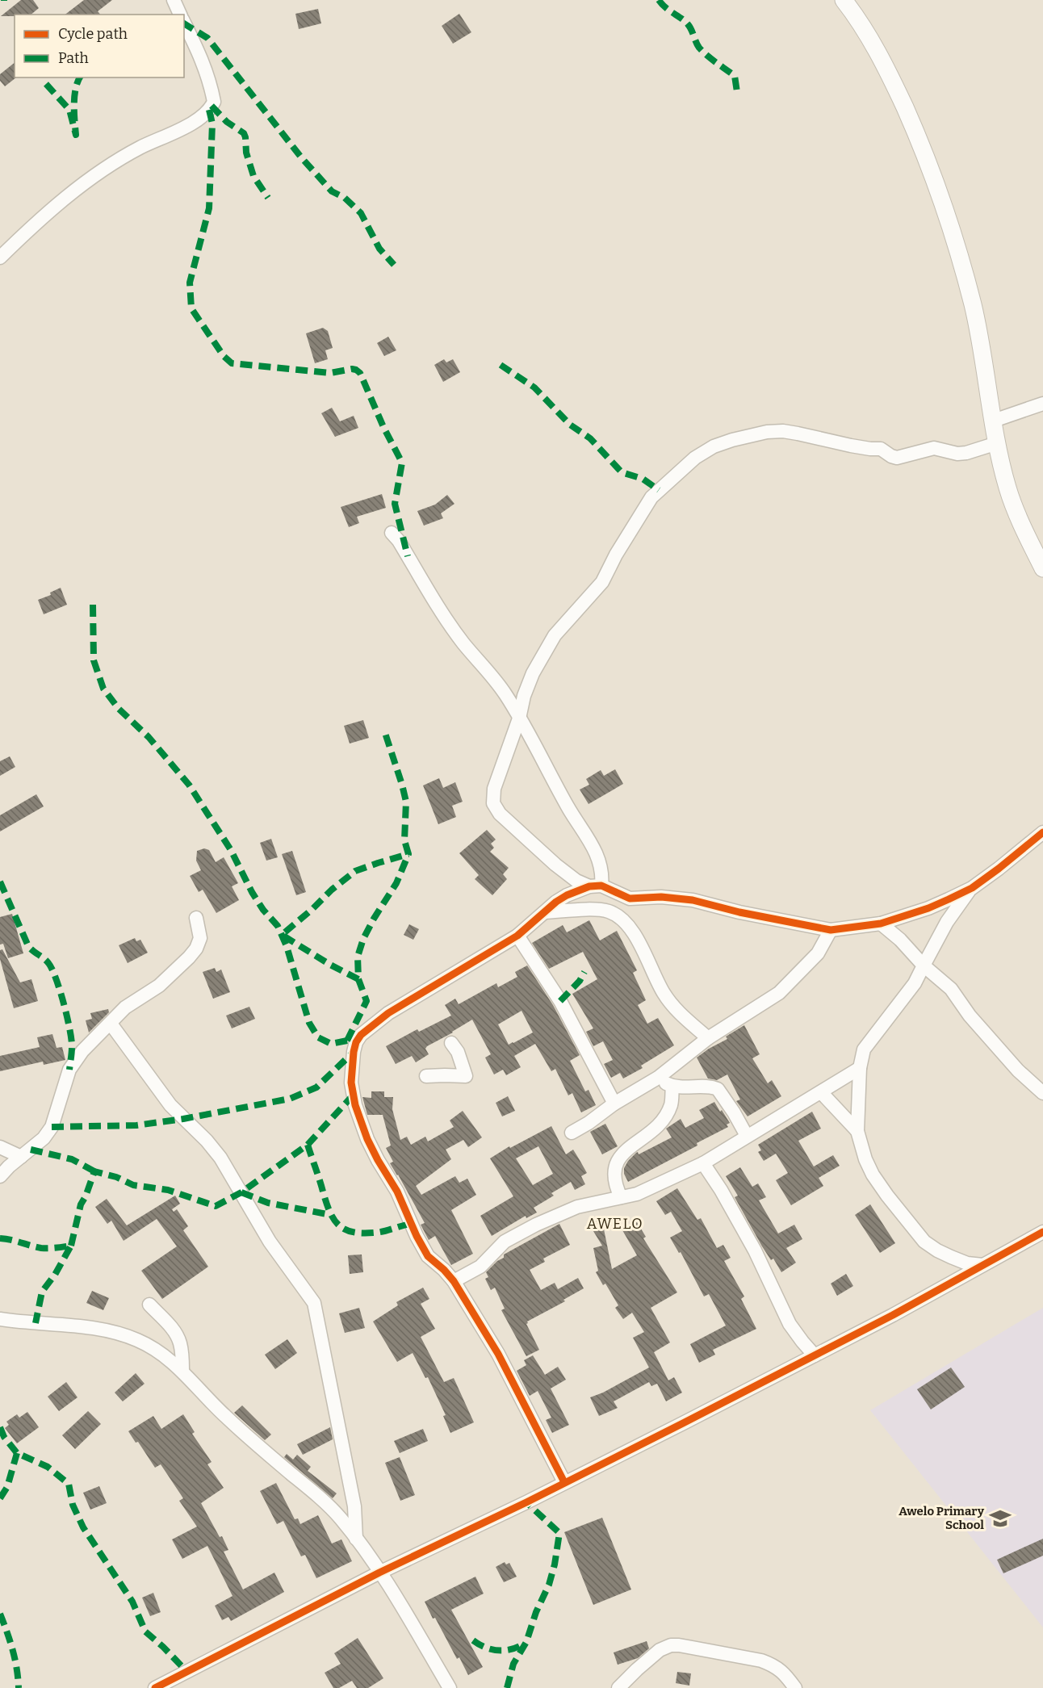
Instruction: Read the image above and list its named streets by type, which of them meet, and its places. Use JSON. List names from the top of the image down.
{
  "districts": ["AWELO"],
  "places": {
    "school or university": ["Awelo Primary School"]
  },
  "legend": ["Cycle path", "Path"]
}
